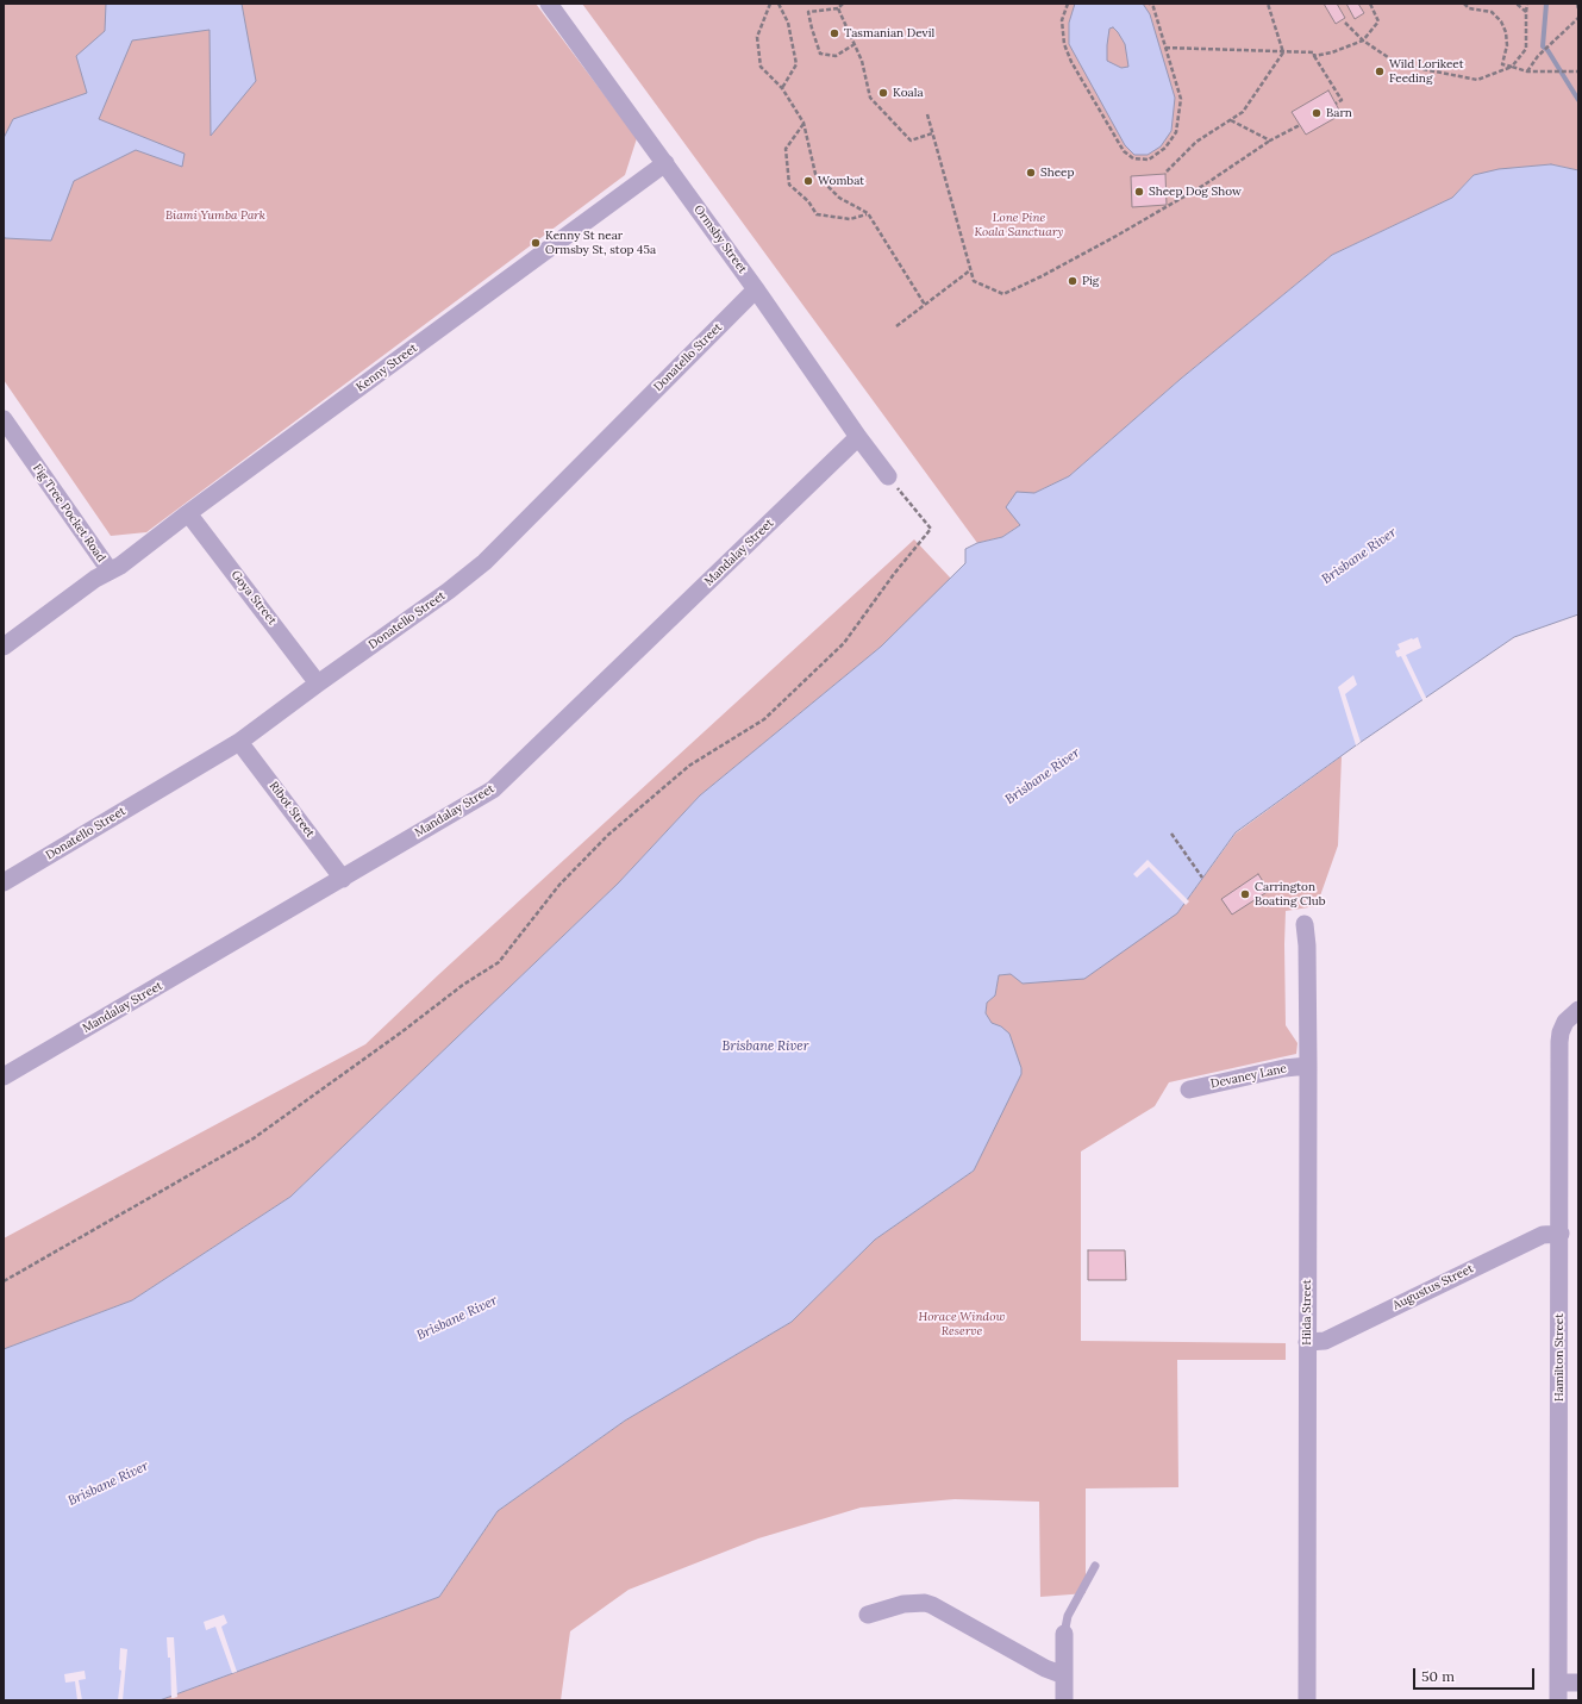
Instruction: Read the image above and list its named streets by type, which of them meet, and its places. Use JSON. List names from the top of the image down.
{
  "streets": {
    "street": [
      "Ormsby Street",
      "Donatello Street",
      "Kenny Street",
      "Fig Tree Pocket Road",
      "Mandalay Street",
      "Goya Street",
      "Ribot Street",
      "Devaney Lane",
      "Augustus Street",
      "Hilda Street",
      "Hamilton Street"
    ]
  },
  "crossings": [
    ["Ormsby Street", "Donatello Street"],
    ["Ormsby Street", "Kenny Street"],
    ["Ormsby Street", "Mandalay Street"],
    ["Donatello Street", "Goya Street"],
    ["Donatello Street", "Ribot Street"],
    ["Kenny Street", "Fig Tree Pocket Road"],
    ["Kenny Street", "Goya Street"],
    ["Mandalay Street", "Ribot Street"],
    ["Devaney Lane", "Hilda Street"],
    ["Augustus Street", "Hilda Street"],
    ["Augustus Street", "Hamilton Street"]
  ],
  "water": ["Brisbane River"],
  "parks": ["Biami Yumba Park", "Lone Pine Koala Sanctuary", "Horace Window Reserve"],
  "places": [
    "Tasmanian Devil",
    "Wild Lorikeet Feeding",
    "Koala",
    "Barn",
    "Sheep",
    "Wombat",
    "Sheep Dog Show",
    "Kenny St near Ormsby St, stop 45a",
    "Pig",
    "Carrington Boating Club"
  ],
  "scale_bar": "50 m"
}
